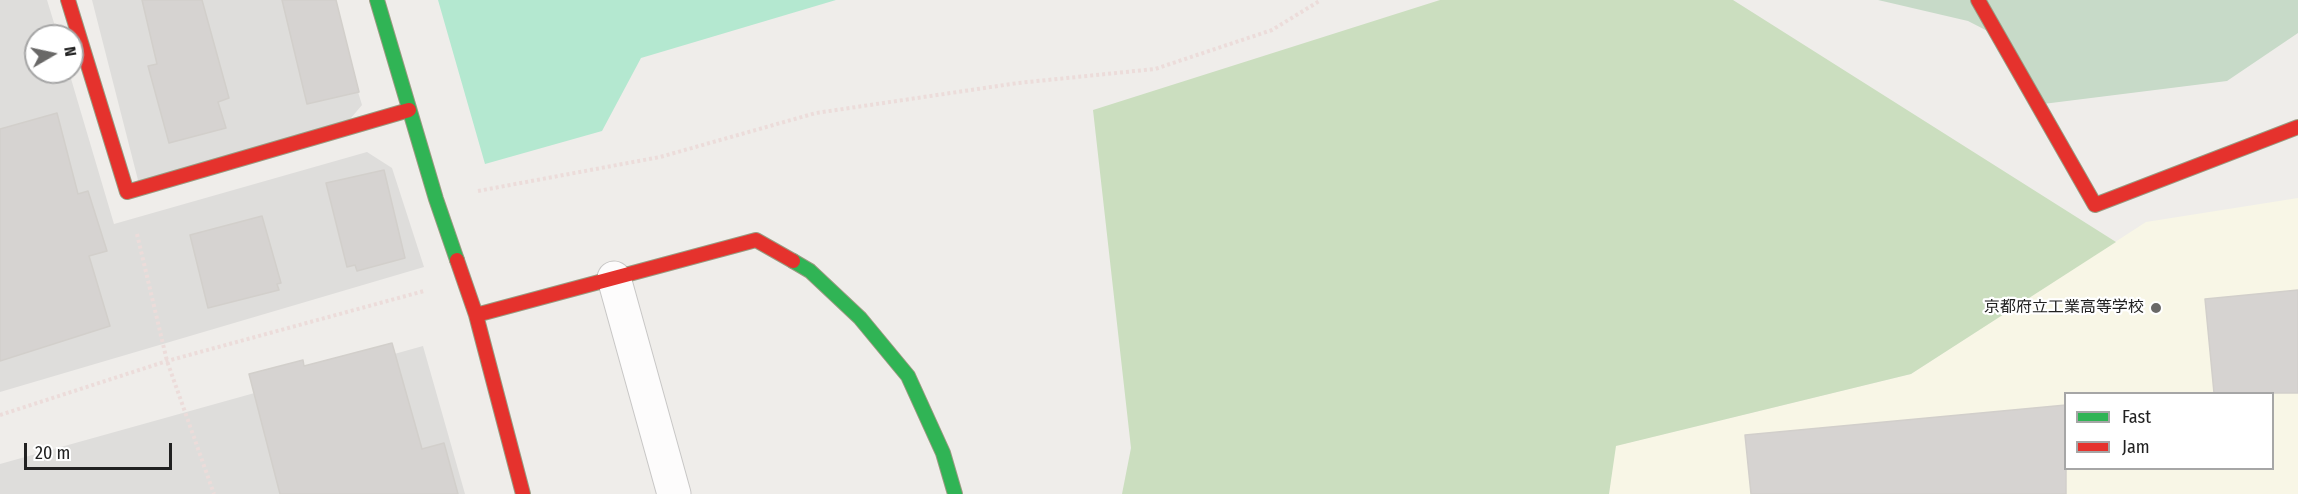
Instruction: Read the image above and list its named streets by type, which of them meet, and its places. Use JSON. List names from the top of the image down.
{
  "places": ["京都府立工業高等学校"],
  "legend": ["Fast", "Jam"],
  "scale_bar": "20 m",
  "north": "right"
}
